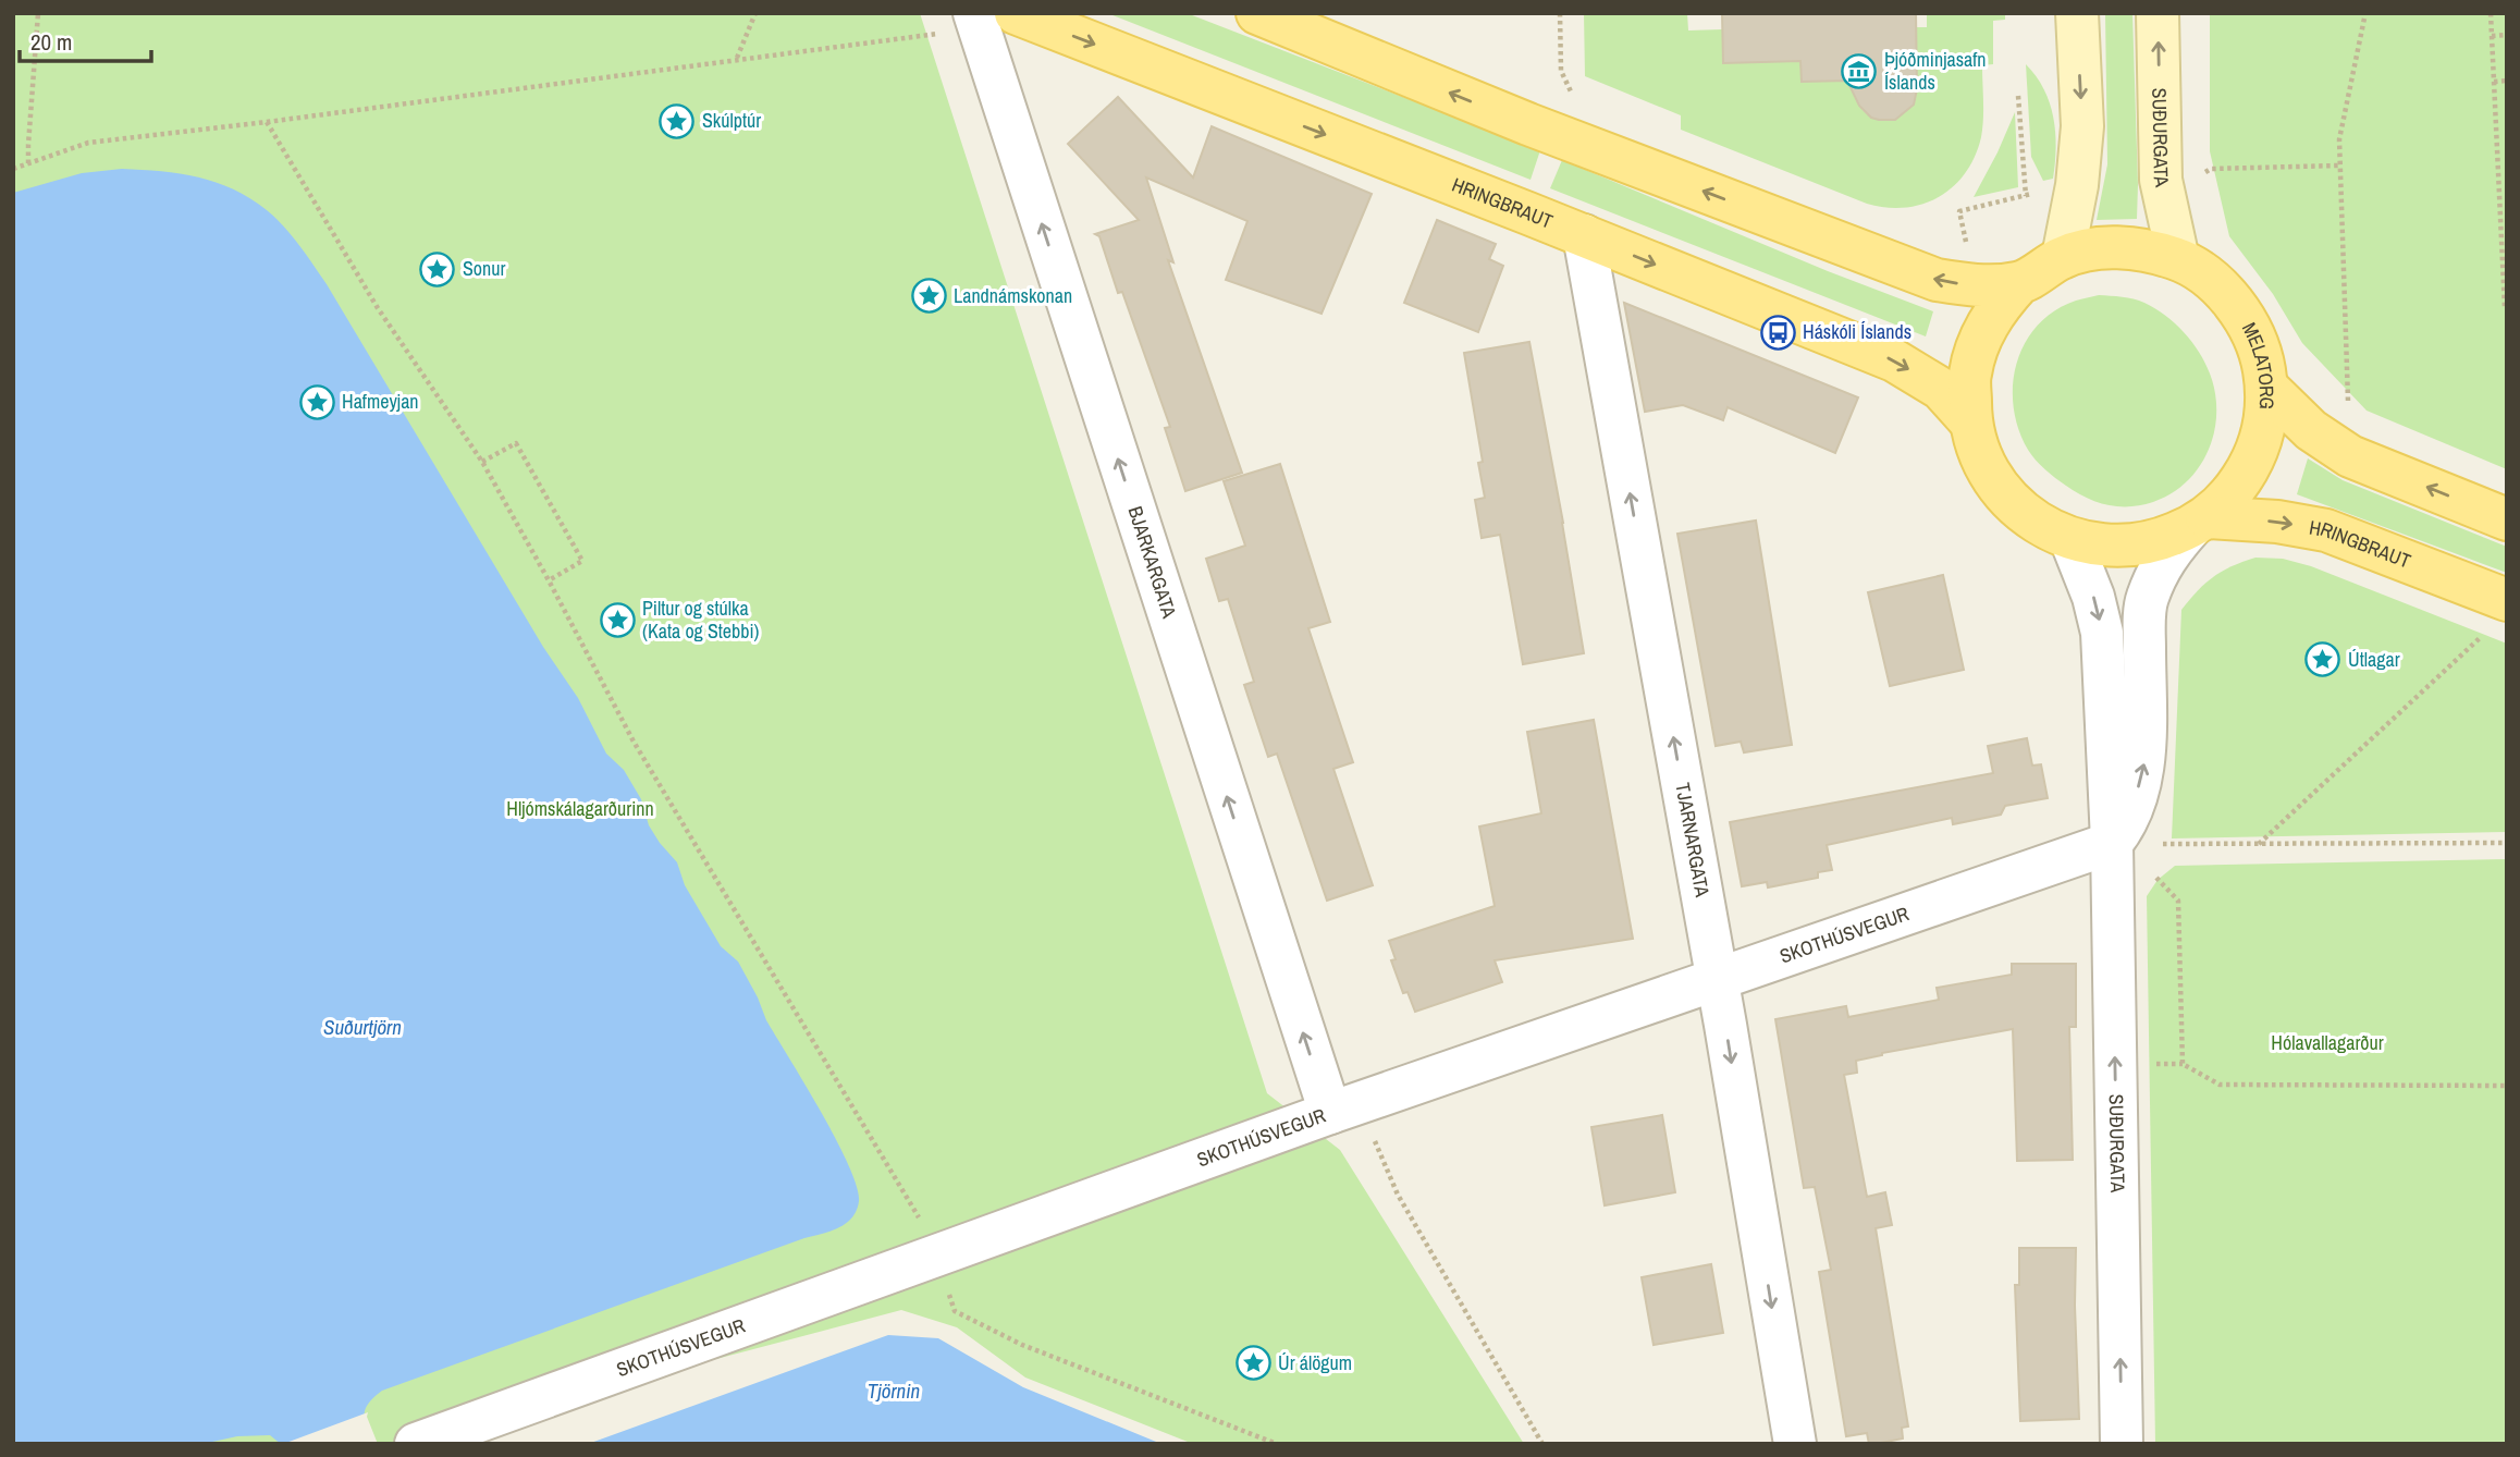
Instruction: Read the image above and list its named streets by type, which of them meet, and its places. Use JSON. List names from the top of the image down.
{
  "streets": {
    "main road": ["SUÐURGATA", "HRINGBRAUT", "MELATORG"],
    "street": ["BJARKARGATA", "TJARNARGATA", "SKOTHÚSVEGUR"]
  },
  "crossings": [
    ["SUÐURGATA", "MELATORG"],
    ["SUÐURGATA", "SKOTHÚSVEGUR"],
    ["HRINGBRAUT", "MELATORG"],
    ["HRINGBRAUT", "TJARNARGATA"],
    ["BJARKARGATA", "SKOTHÚSVEGUR"],
    ["TJARNARGATA", "SKOTHÚSVEGUR"]
  ],
  "one_way": ["BJARKARGATA"],
  "water": ["Suðurtjörn", "Tjörnin"],
  "parks": ["Hljómskálagarðurinn", "Hólavallagarður"],
  "places": {
    "museum": ["Þjóðminjasafn Íslands"],
    "place": [
      "Skúlptúr",
      "Sonur",
      "Landnámskonan",
      "Hafmeyjan",
      "Piltur og stúlka (Kata og Stebbi)",
      "Útlagar",
      "Úr álögum"
    ],
    "bus stop": ["Háskóli Íslands"]
  },
  "scale_bar": "20 m"
}
